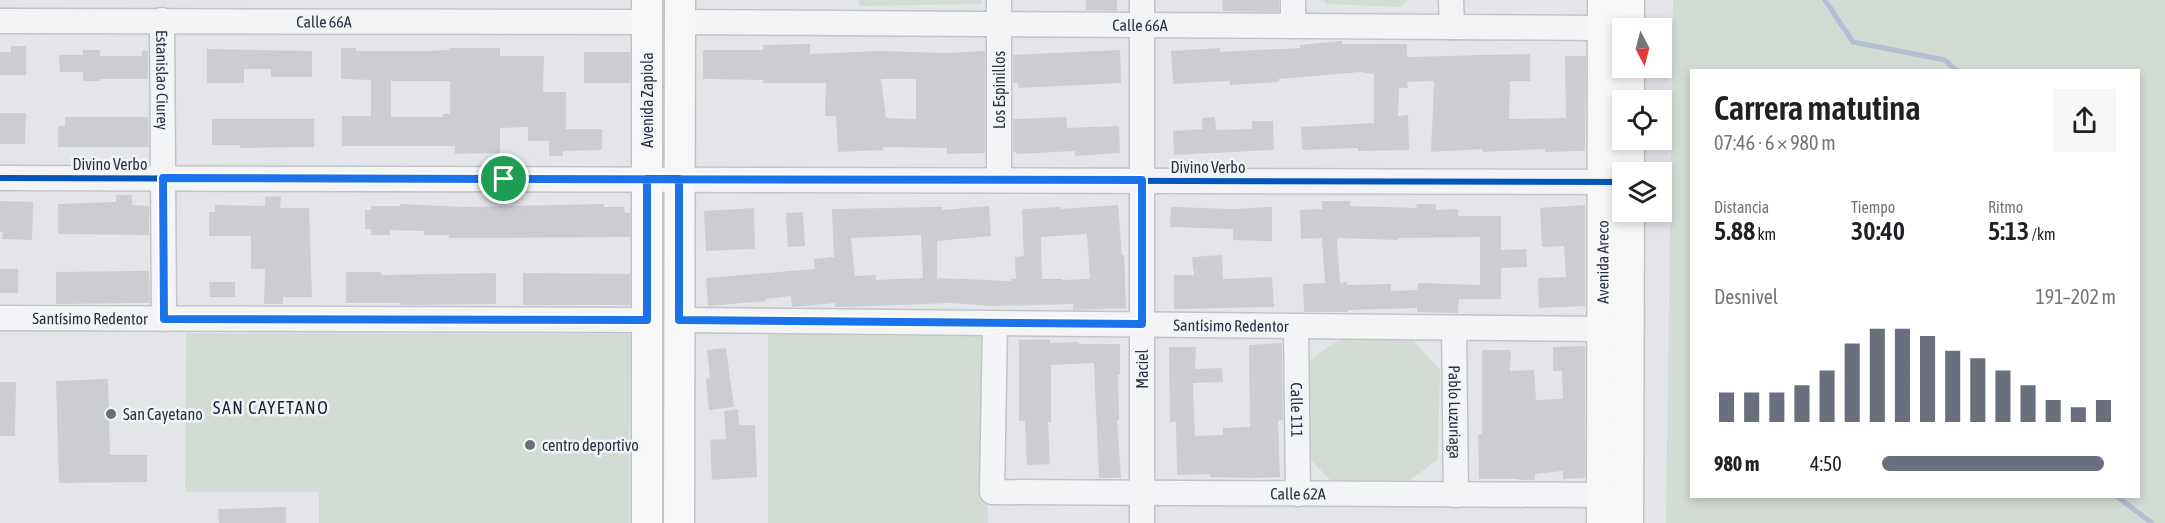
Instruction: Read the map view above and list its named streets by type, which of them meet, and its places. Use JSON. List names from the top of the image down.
{
  "streets": {
    "main road": ["Avenida Zapiola", "Avenida Areco"],
    "street": [
      "Calle 66A",
      "Estanislao Ciurey",
      "Los Espinillos",
      "Divino Verbo",
      "Santísimo Redentor",
      "Maciel",
      "Calle 111",
      "Pablo Luzuriaga",
      "Calle 62A"
    ]
  },
  "crossings": [
    ["Calle 66A", "Estanislao Ciurey"],
    ["Calle 66A", "Los Espinillos"],
    ["Calle 66A", "Avenida Zapiola"],
    ["Calle 66A", "Avenida Areco"],
    ["Calle 66A", "Maciel"],
    ["Estanislao Ciurey", "Divino Verbo"],
    ["Estanislao Ciurey", "Santísimo Redentor"],
    ["Los Espinillos", "Divino Verbo"],
    ["Avenida Zapiola", "Divino Verbo"],
    ["Avenida Zapiola", "Santísimo Redentor"],
    ["Divino Verbo", "Maciel"],
    ["Avenida Areco", "Santísimo Redentor"],
    ["Avenida Areco", "Calle 62A"],
    ["Santísimo Redentor", "Maciel"],
    ["Santísimo Redentor", "Calle 111"],
    ["Santísimo Redentor", "Pablo Luzuriaga"],
    ["Santísimo Redentor", "Calle 62A"],
    ["Maciel", "Calle 62A"],
    ["Calle 111", "Calle 62A"],
    ["Pablo Luzuriaga", "Calle 62A"]
  ],
  "districts": ["SAN CAYETANO"],
  "places": ["San Cayetano", "centro deportivo"],
  "north": "bottom",
  "page": {
    "heading": ["Carrera matutina", "07:46 · 6 × 980 m"],
    "stats": [
      ["Distancia", "5.88 km"],
      ["Tiempo", "30:40"],
      ["Ritmo", "5:13 /km"]
    ],
    "chart": ["Desnivel", "191–202 m"],
    "list": [
      {
        "name": "980 m",
        "note": "4:50"
      }
    ]
  }
}
